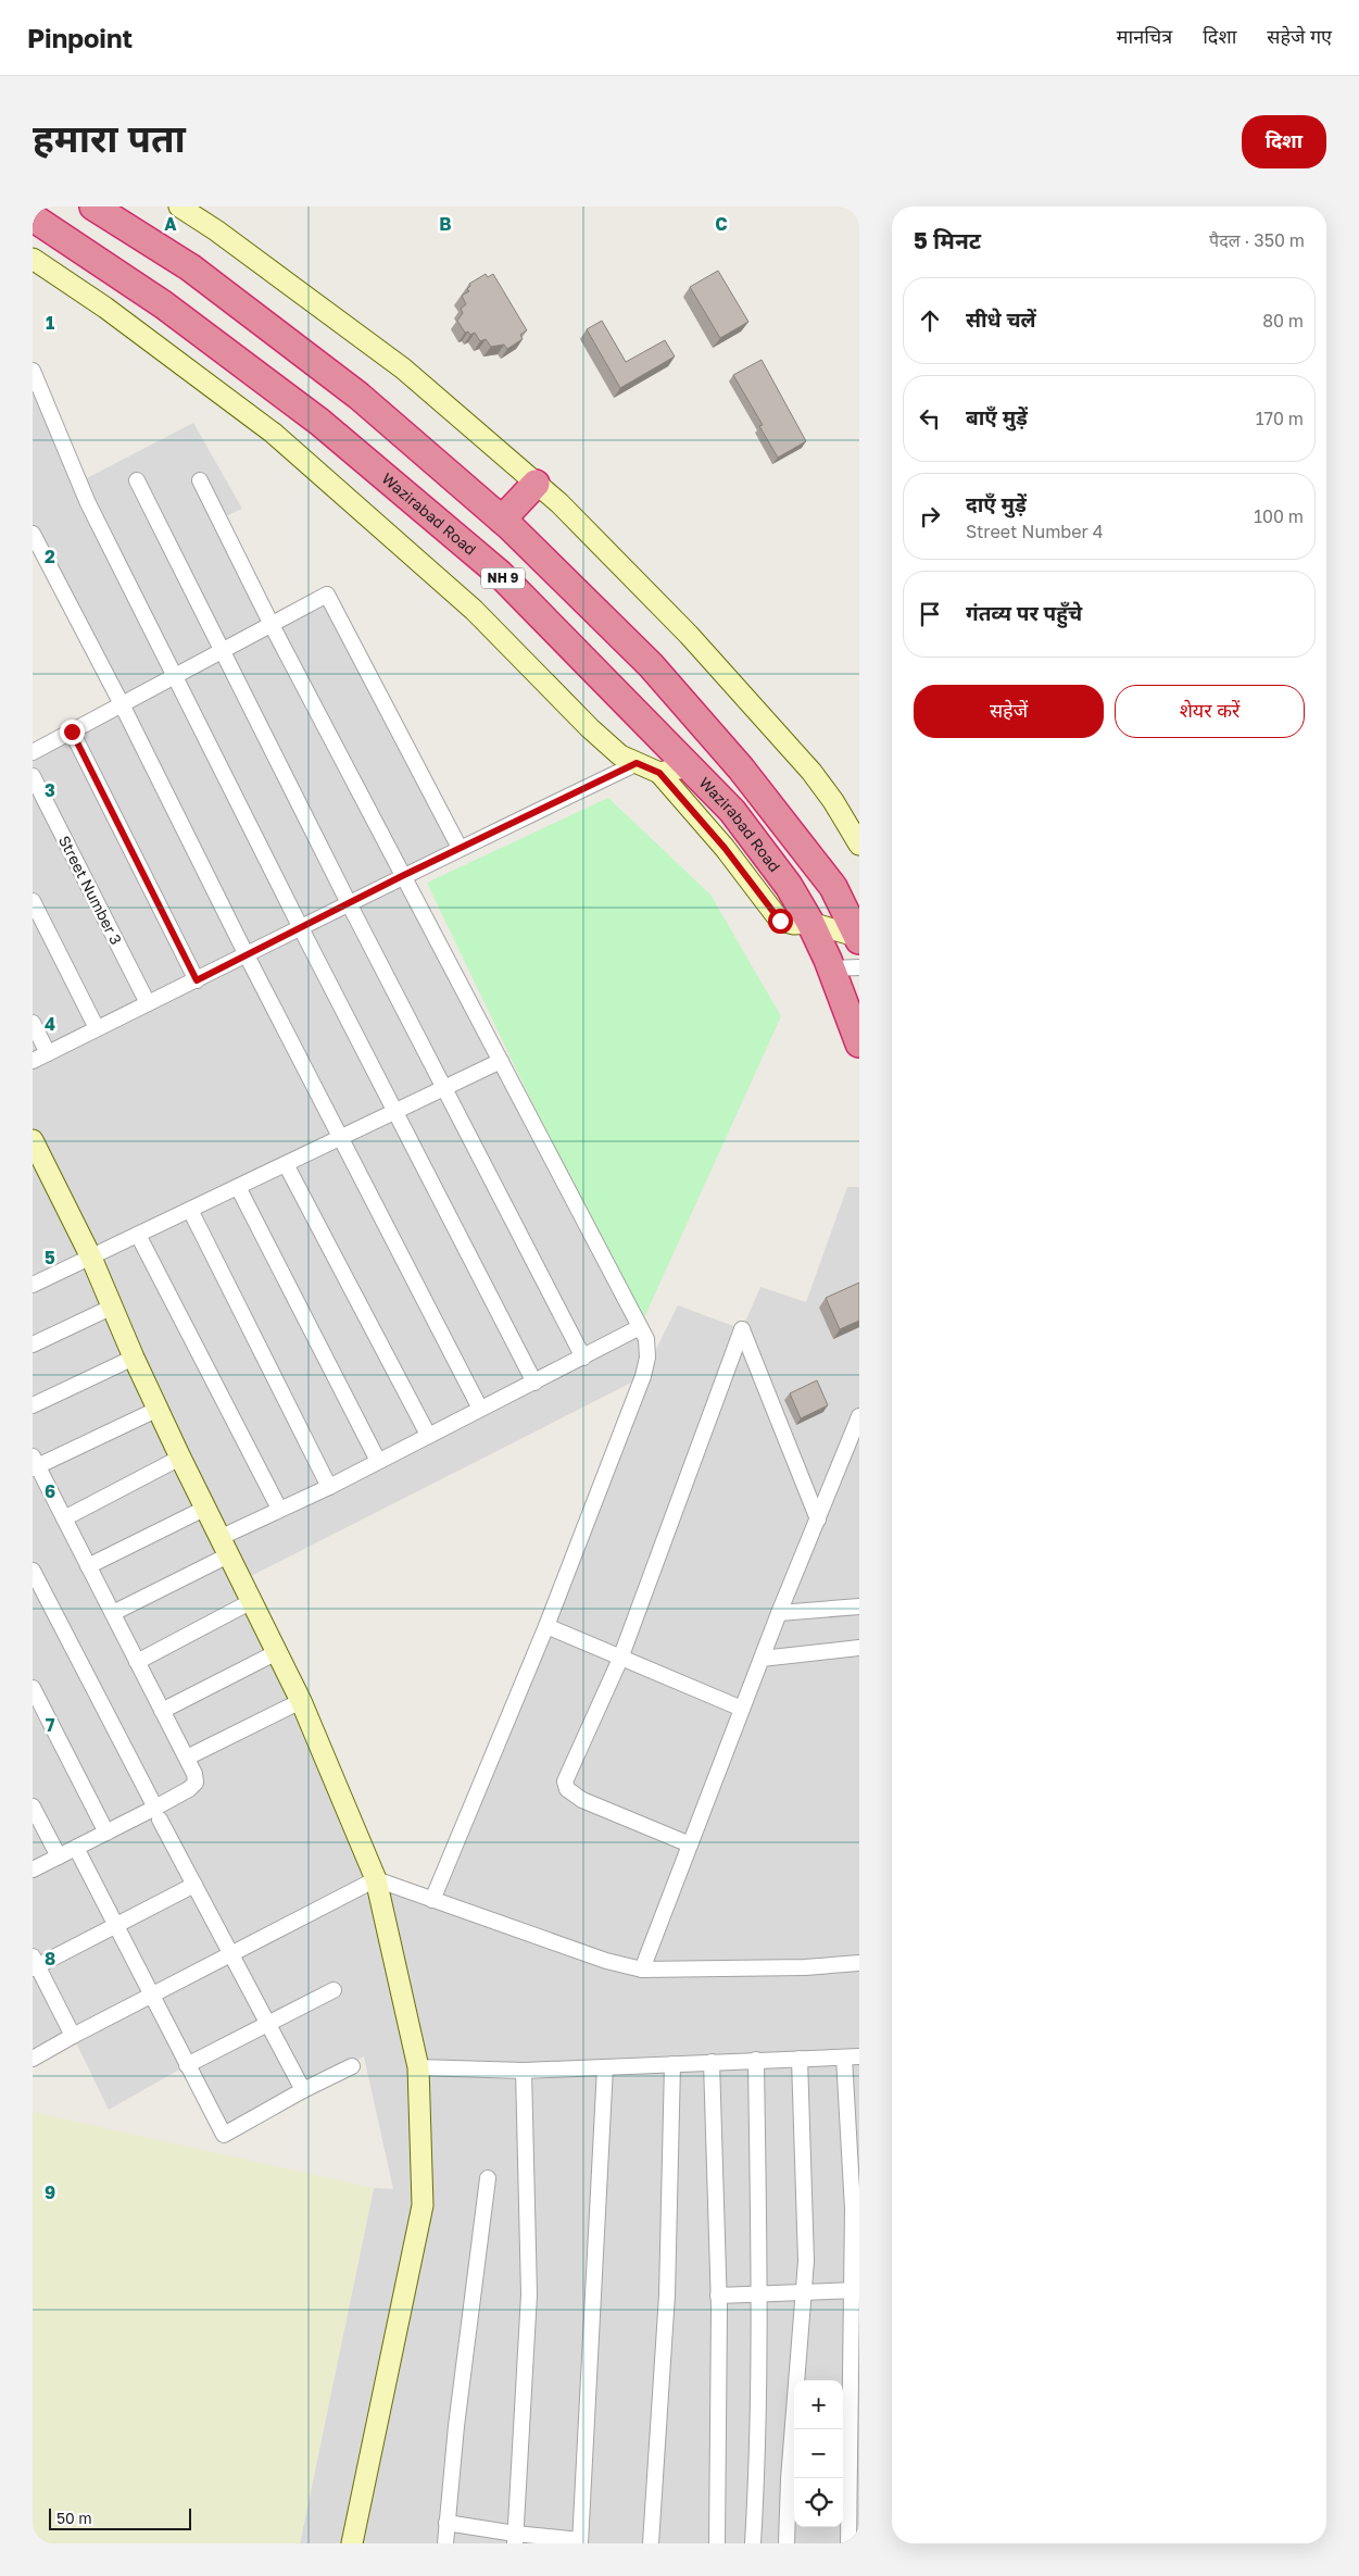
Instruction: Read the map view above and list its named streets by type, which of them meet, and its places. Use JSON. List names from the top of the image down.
{
  "streets": {
    "highway": ["Wazirabad Road", "NH 9"],
    "street": ["Street Number 3"]
  },
  "scale_bar": "50 m",
  "page": {
    "header": "Pinpoint",
    "nav": ["मानचित्र", "दिशा", "सहेजे गए"],
    "title": "हमारा पता",
    "buttons": [
      "दिशा",
      ["सहेजें", "शेयर करें"]
    ],
    "heading": ["5 मिनट", "पैदल · 350 m"],
    "list": [
      ["सीधे चलें", "80 m"],
      ["बाएँ मुड़ें", "170 m"],
      ["दाएँ मुड़ें", "Street Number 4", "100 m"],
      "गंतव्य पर पहुँचे"
    ],
    "map_buttons": ["+", "−"],
    "scale": "50 m"
  },
  "grid": {
    "columns": ["A", "B", "C"],
    "rows": [
      "1",
      "2",
      "3",
      "4",
      "5",
      "6",
      "7",
      "8",
      "9"
    ]
  }
}
